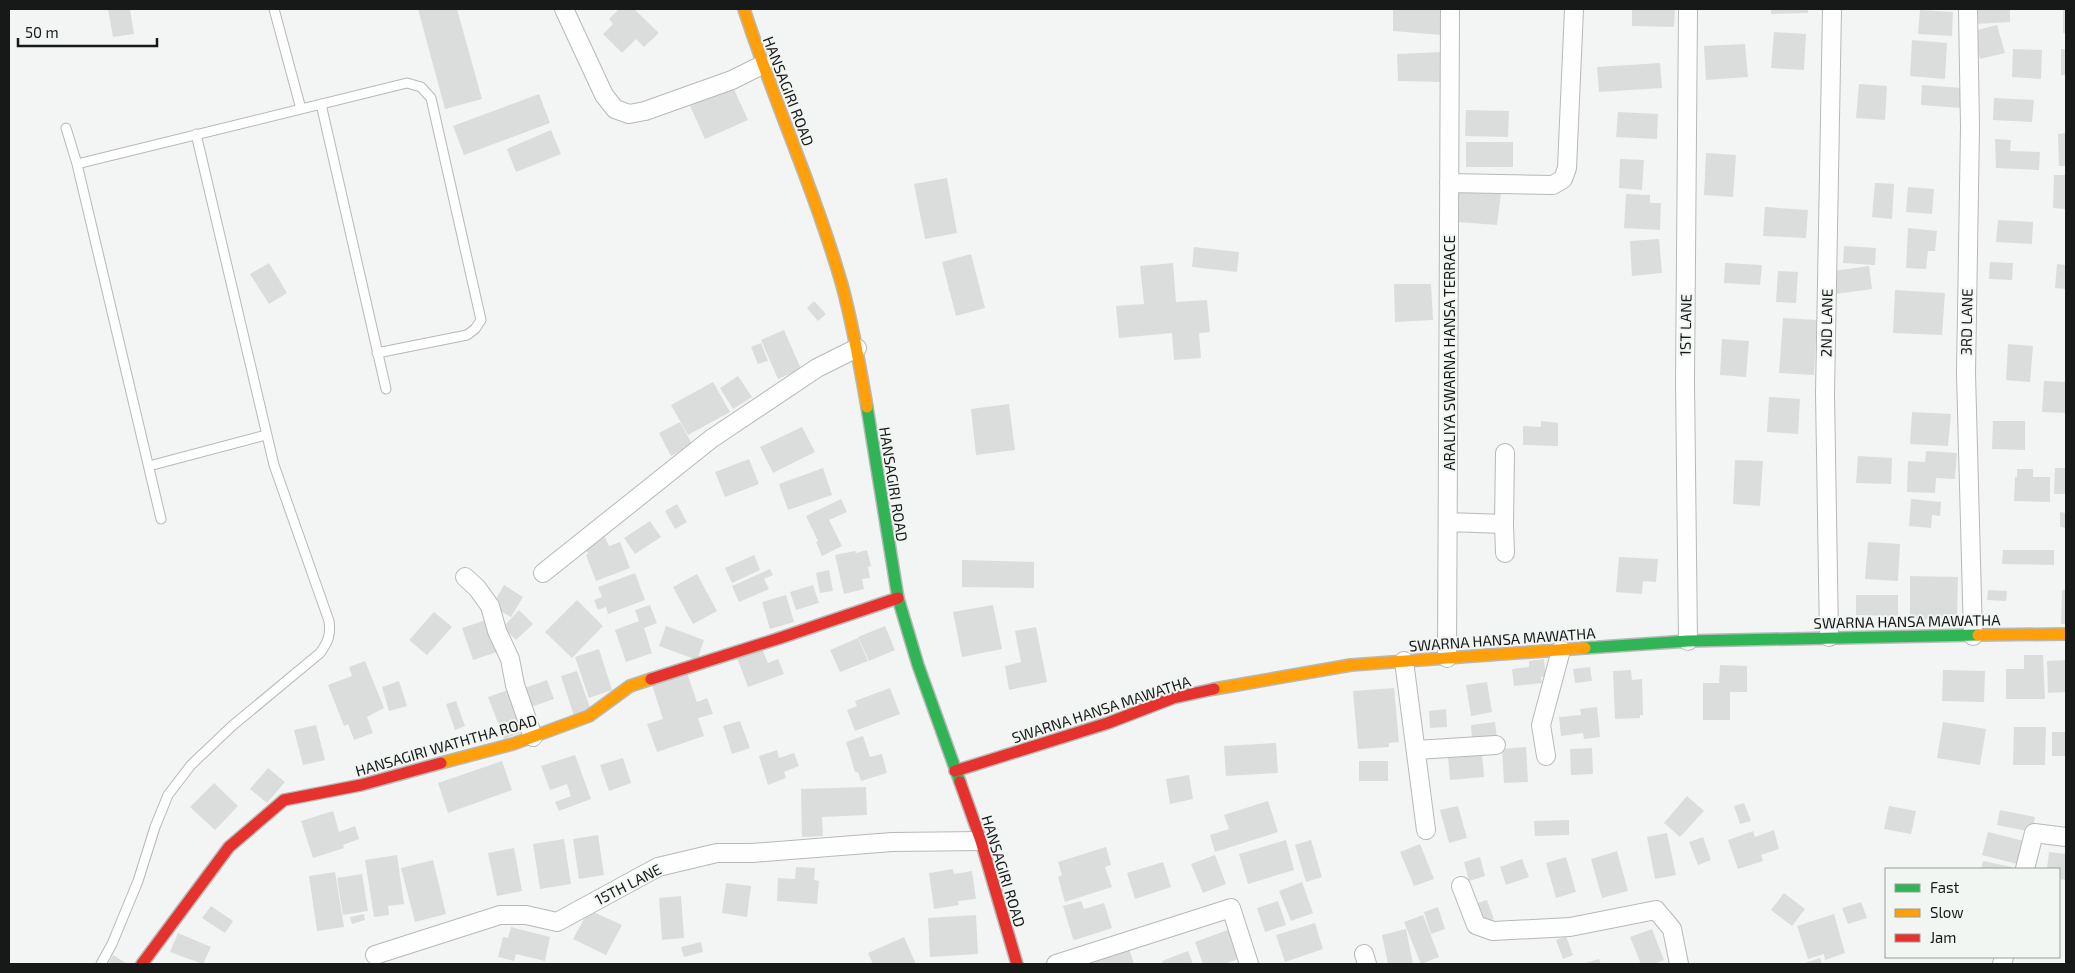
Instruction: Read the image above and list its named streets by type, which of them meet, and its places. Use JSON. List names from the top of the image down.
{
  "streets": {
    "street": [
      "HANSAGIRI ROAD",
      "3RD LANE",
      "2ND LANE",
      "1ST LANE",
      "ARALIYA SWARNA HANSA TERRACE",
      "SWARNA HANSA MAWATHA",
      "HANSAGIRI WATHTHA ROAD",
      "15TH LANE"
    ]
  },
  "crossings": [
    ["HANSAGIRI ROAD", "SWARNA HANSA MAWATHA"],
    ["HANSAGIRI ROAD", "HANSAGIRI WATHTHA ROAD"],
    ["HANSAGIRI ROAD", "15TH LANE"],
    ["3RD LANE", "SWARNA HANSA MAWATHA"],
    ["2ND LANE", "SWARNA HANSA MAWATHA"],
    ["1ST LANE", "SWARNA HANSA MAWATHA"],
    ["ARALIYA SWARNA HANSA TERRACE", "SWARNA HANSA MAWATHA"]
  ],
  "legend": ["Fast", "Slow", "Jam"],
  "scale_bar": "50 m"
}
